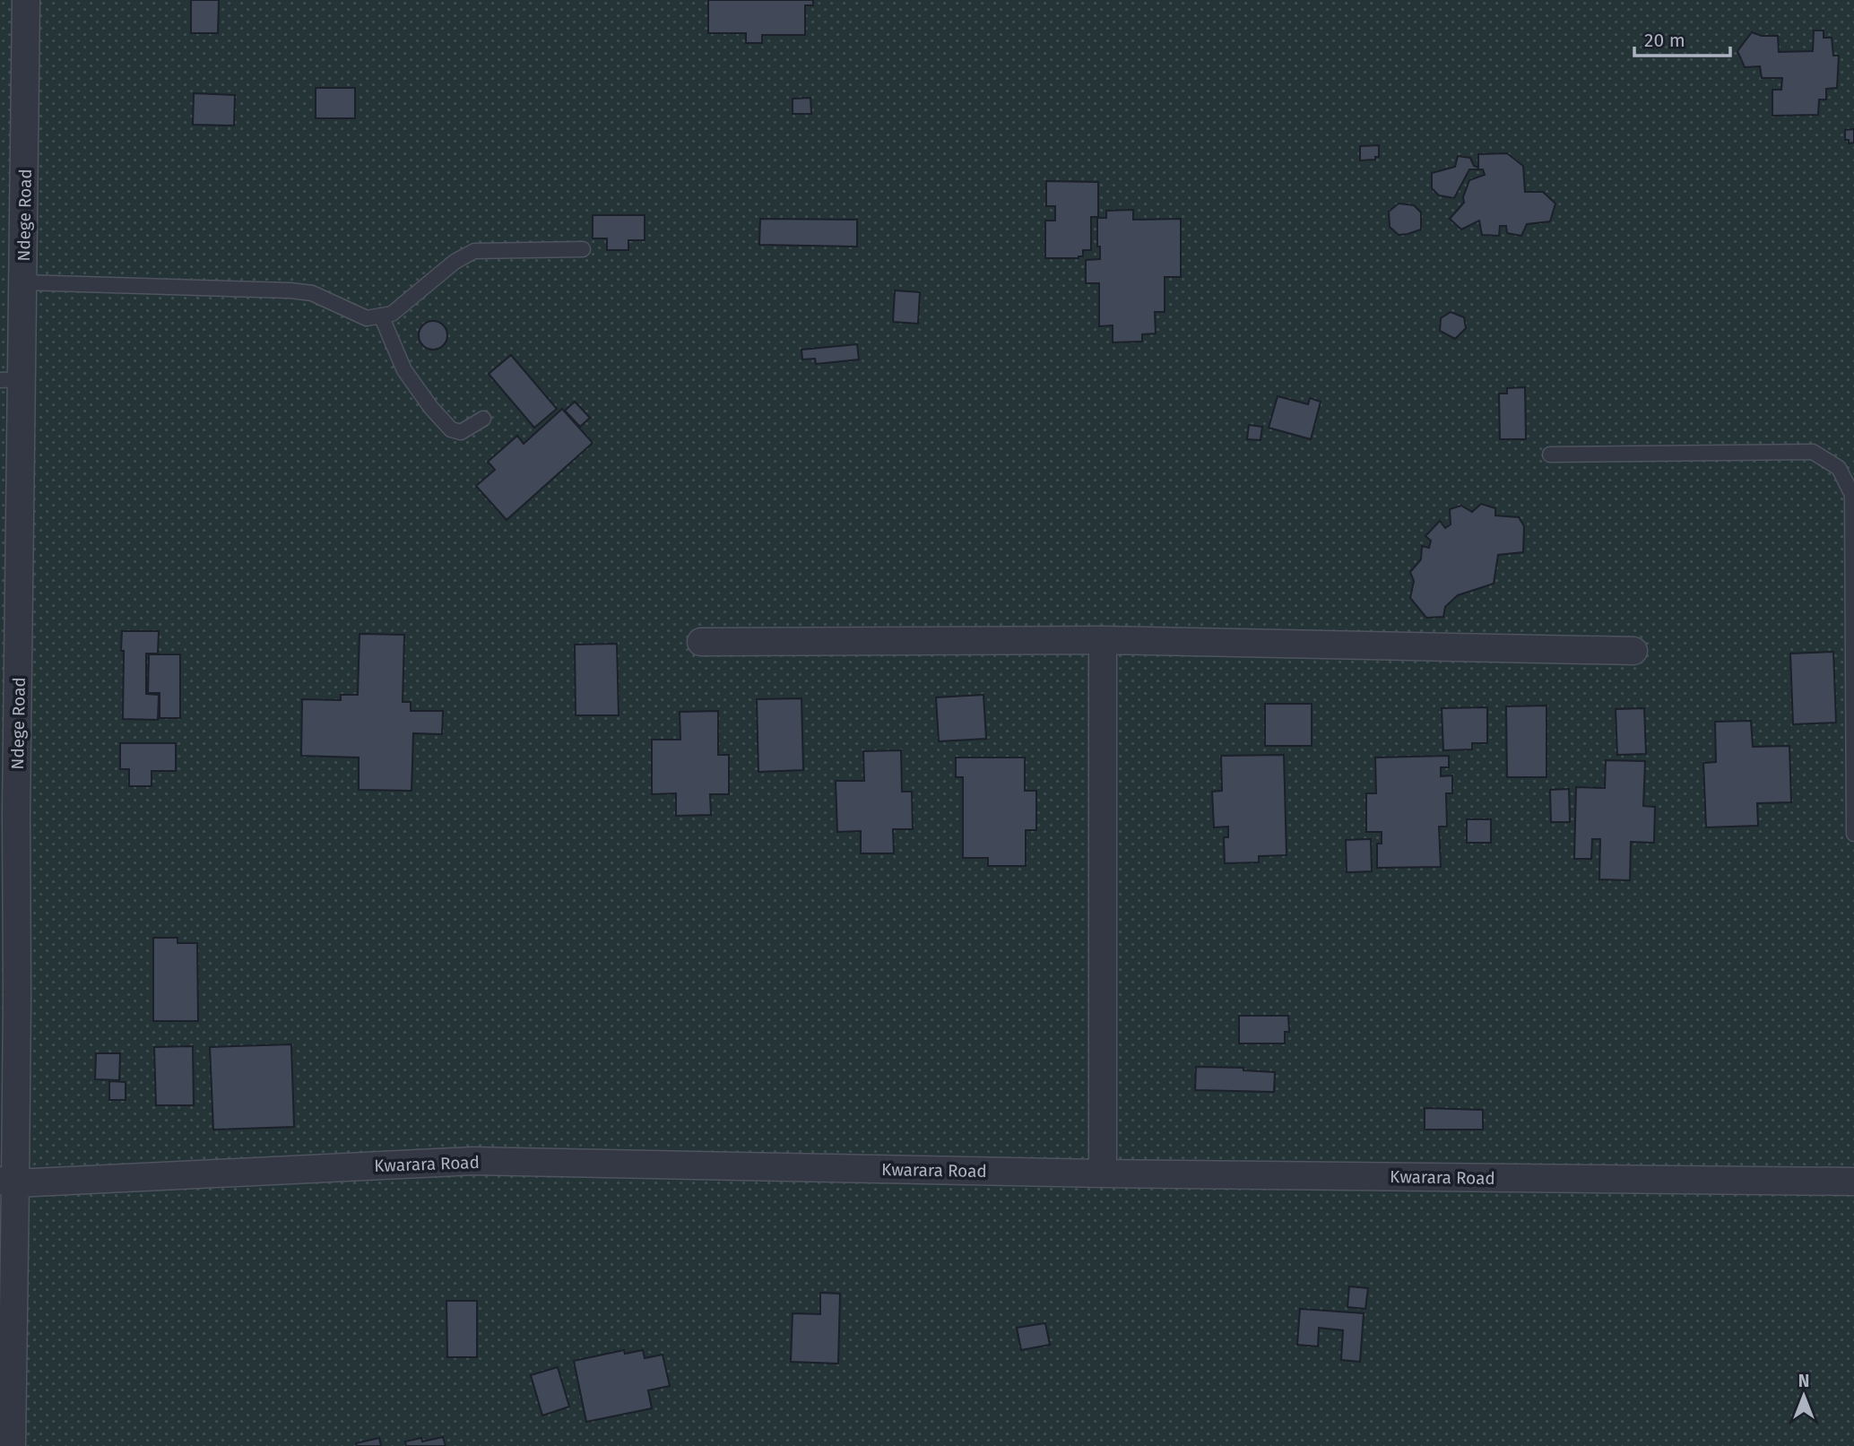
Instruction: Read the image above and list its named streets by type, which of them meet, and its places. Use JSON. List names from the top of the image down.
{
  "streets": {
    "street": ["Ndege Road", "Kwarara Road"]
  },
  "crossings": [
    ["Ndege Road", "Kwarara Road"]
  ],
  "scale_bar": "20 m",
  "north": "top"
}
